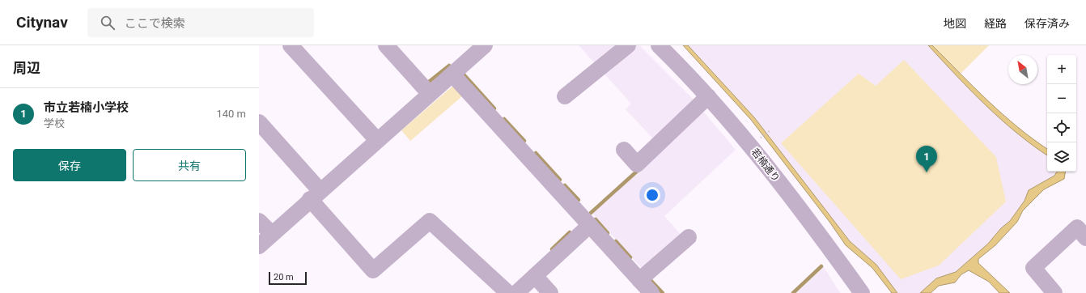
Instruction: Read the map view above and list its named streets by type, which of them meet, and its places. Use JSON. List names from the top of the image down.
{
  "streets": {
    "street": ["若楠通り"]
  },
  "scale_bar": "20 m",
  "north": "top left",
  "page": {
    "header": "Citynav",
    "search": "ここで検索",
    "nav": ["地図", "経路", "保存済み"],
    "heading": "周辺",
    "map_buttons": ["+", "−"],
    "list": [
      {
        "mark": "1",
        "name": "市立若楠小学校",
        "note": "学校",
        "value": "140 m"
      }
    ],
    "buttons": ["保存", "共有"],
    "pins": "1",
    "scale": "20 m"
  }
}
